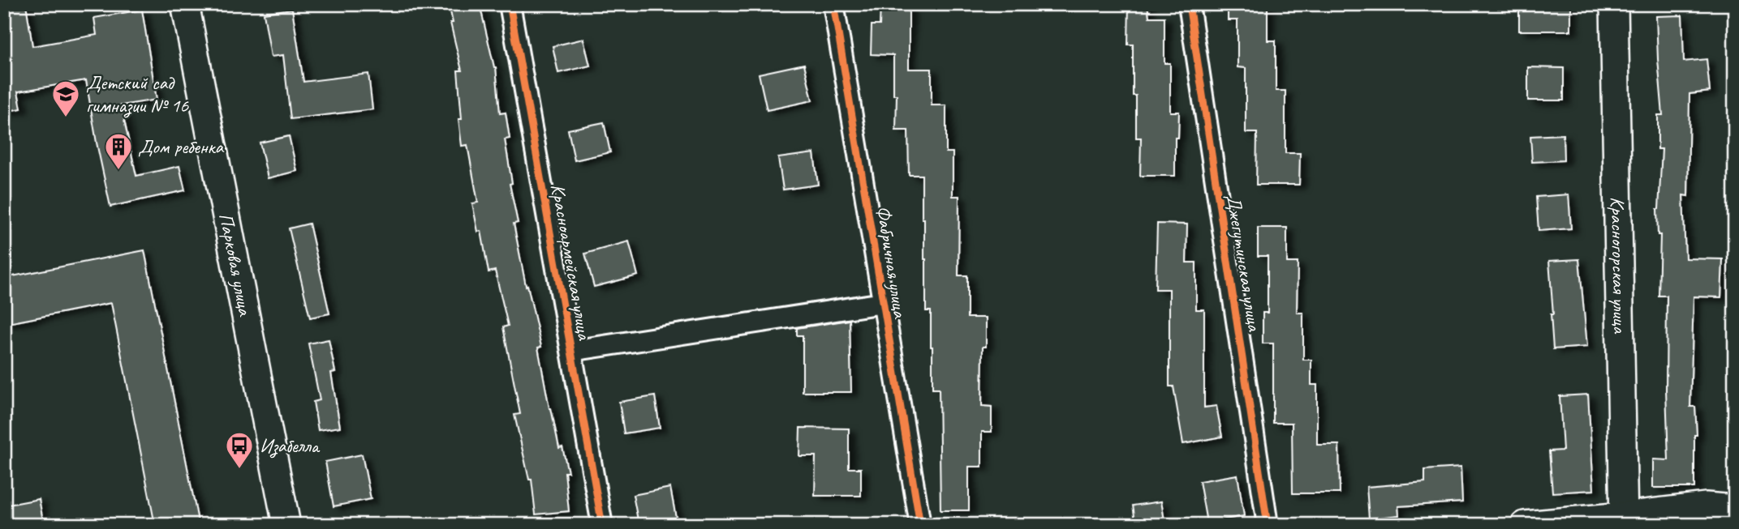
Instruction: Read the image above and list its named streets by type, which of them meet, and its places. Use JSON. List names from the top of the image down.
{
  "streets": {
    "street": [
      "Красноармейская улица",
      "Фабричная улица",
      "Джегутинская улица",
      "Парковая улица",
      "Красногорская улица"
    ]
  },
  "places": {
    "school or university": ["Детский сад гимназии № 16"],
    "building": ["Дом ребенка"],
    "bus stop": ["Изабелла"]
  }
}
